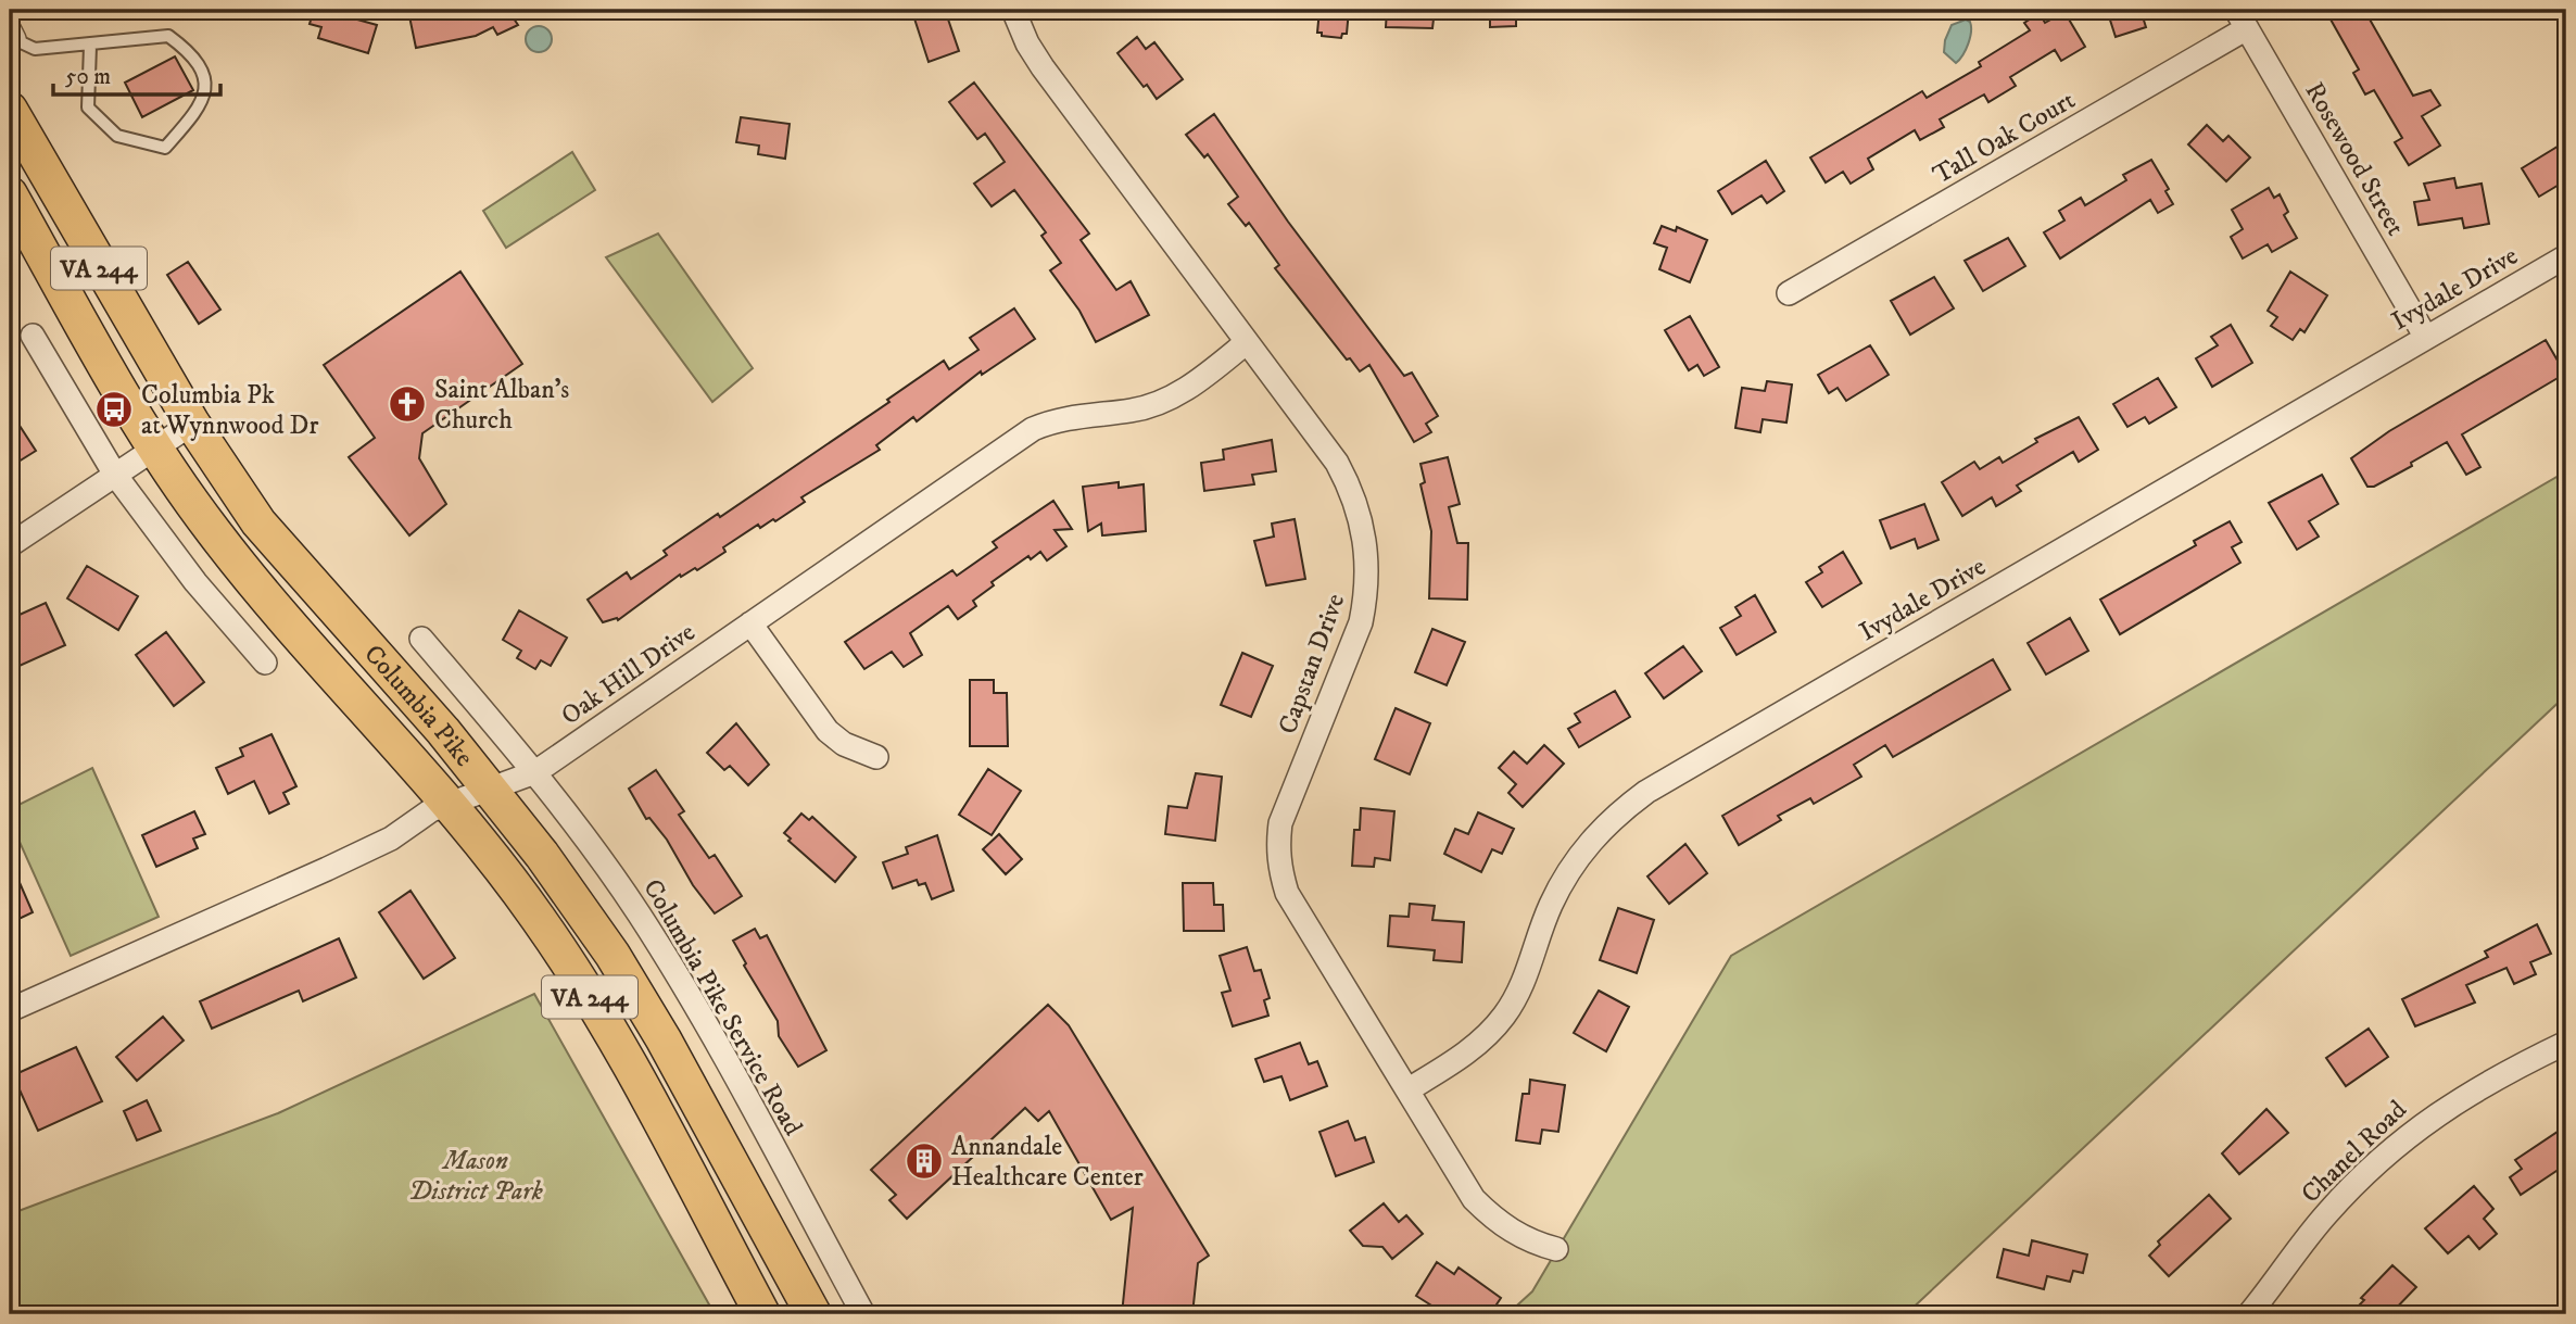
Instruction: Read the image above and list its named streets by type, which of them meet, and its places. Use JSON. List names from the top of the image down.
{
  "streets": {
    "main road": ["VA 244", "Columbia Pike"],
    "street": [
      "Tall Oak Court",
      "Rosewood Street",
      "Ivydale Drive",
      "Capstan Drive",
      "Oak Hill Drive",
      "Columbia Pike Service Road",
      "Chanel Road"
    ]
  },
  "crossings": [
    ["Tall Oak Court", "Rosewood Street"],
    ["Rosewood Street", "Ivydale Drive"],
    ["Ivydale Drive", "Capstan Drive"],
    ["Capstan Drive", "Oak Hill Drive"],
    ["Oak Hill Drive", "Columbia Pike"],
    ["Oak Hill Drive", "Columbia Pike Service Road"]
  ],
  "parks": ["Mason District Park"],
  "places": {
    "church": ["Saint Alban's Church"],
    "bus stop": ["Columbia Pk at Wynnwood Dr"],
    "building": ["Annandale Healthcare Center"]
  },
  "scale_bar": "50 m"
}
